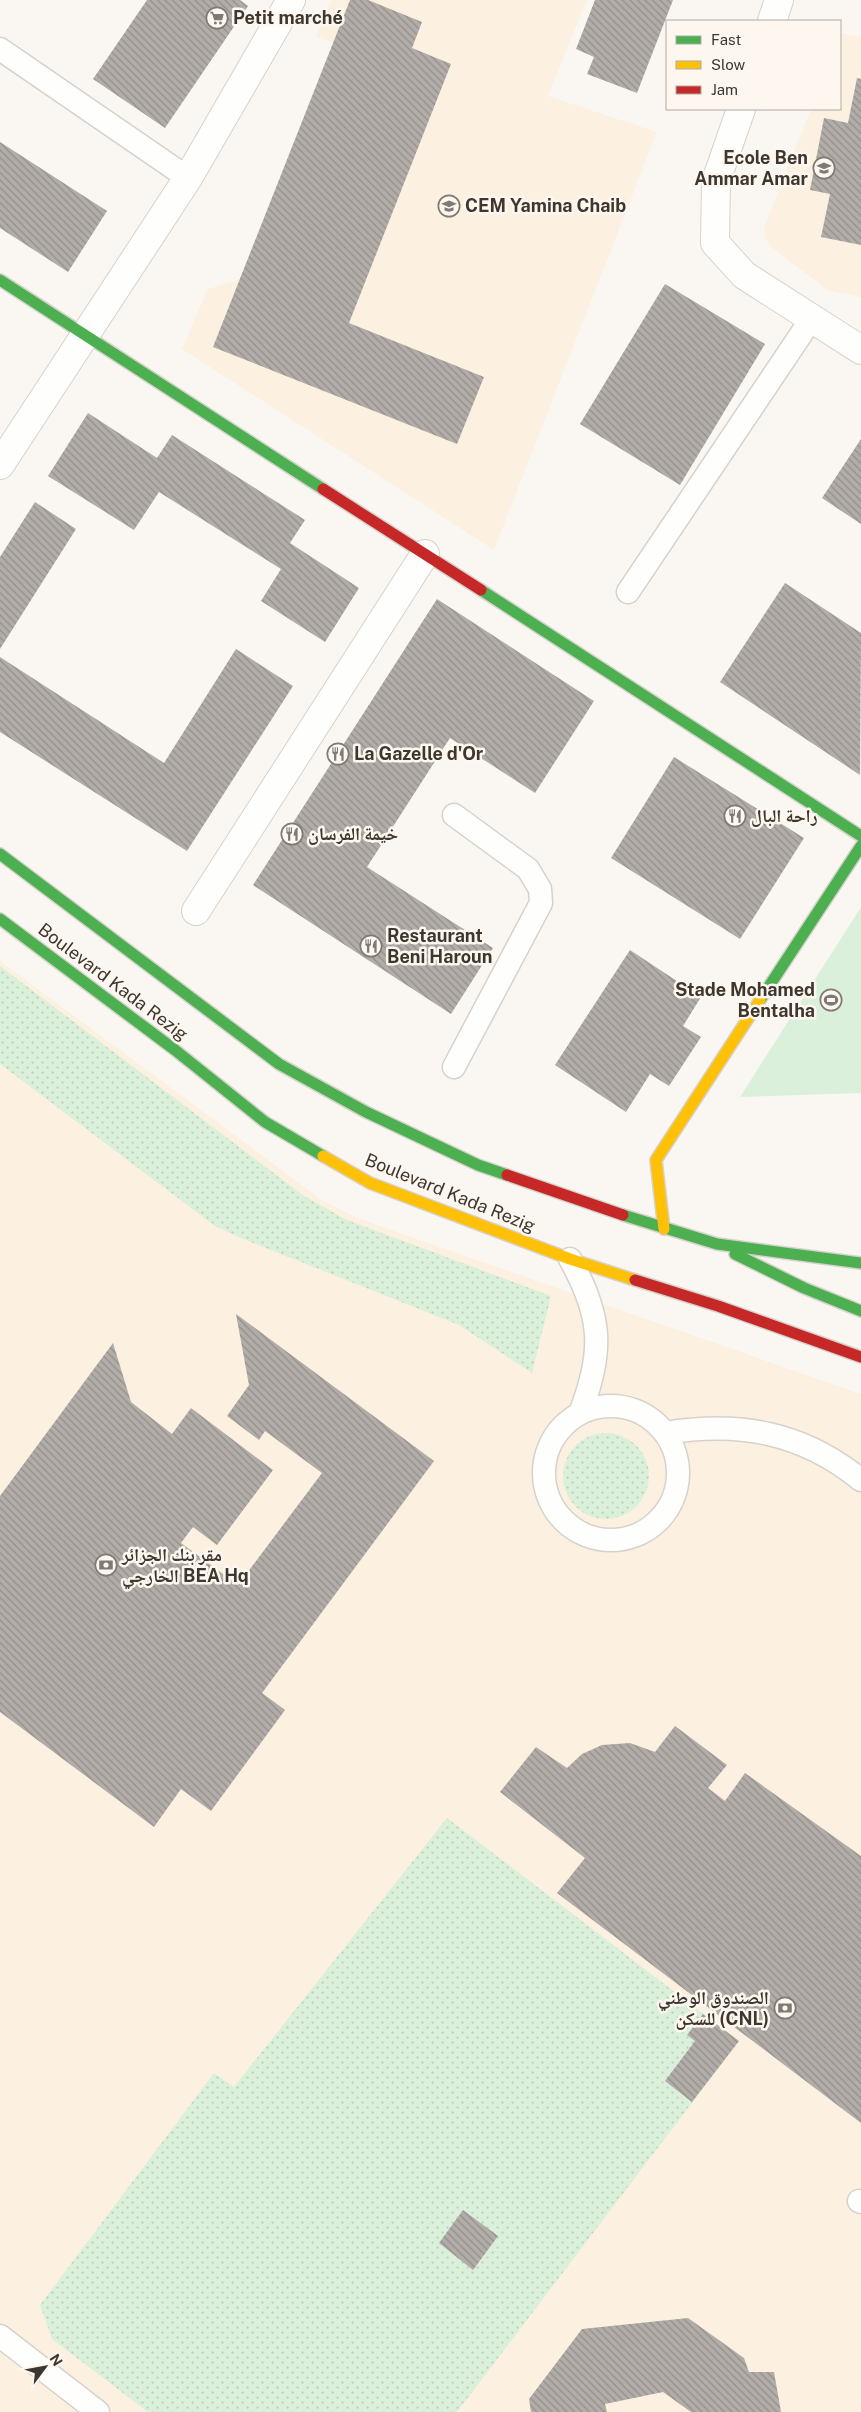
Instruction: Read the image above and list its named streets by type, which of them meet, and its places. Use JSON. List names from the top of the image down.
{
  "streets": {
    "main road": ["Boulevard Kada Rezig"]
  },
  "places": {
    "supermarket": ["Petit marché"],
    "school or university": ["Ecole Ben Ammar Amar", "CEM Yamina Chaib"],
    "restaurant": [
      "La Gazelle d'Or",
      "راحة البال",
      "خيمة الفرسان",
      "Restaurant Beni Haroun"
    ],
    "sports": ["Stade Mohamed Bentalha"],
    "bank": ["مقر بنك الجزائر الخارجي BEA Hq", "الصندوق الوطني للسكن (CNL)"]
  },
  "legend": ["Fast", "Slow", "Jam"],
  "north": "top right"
}
